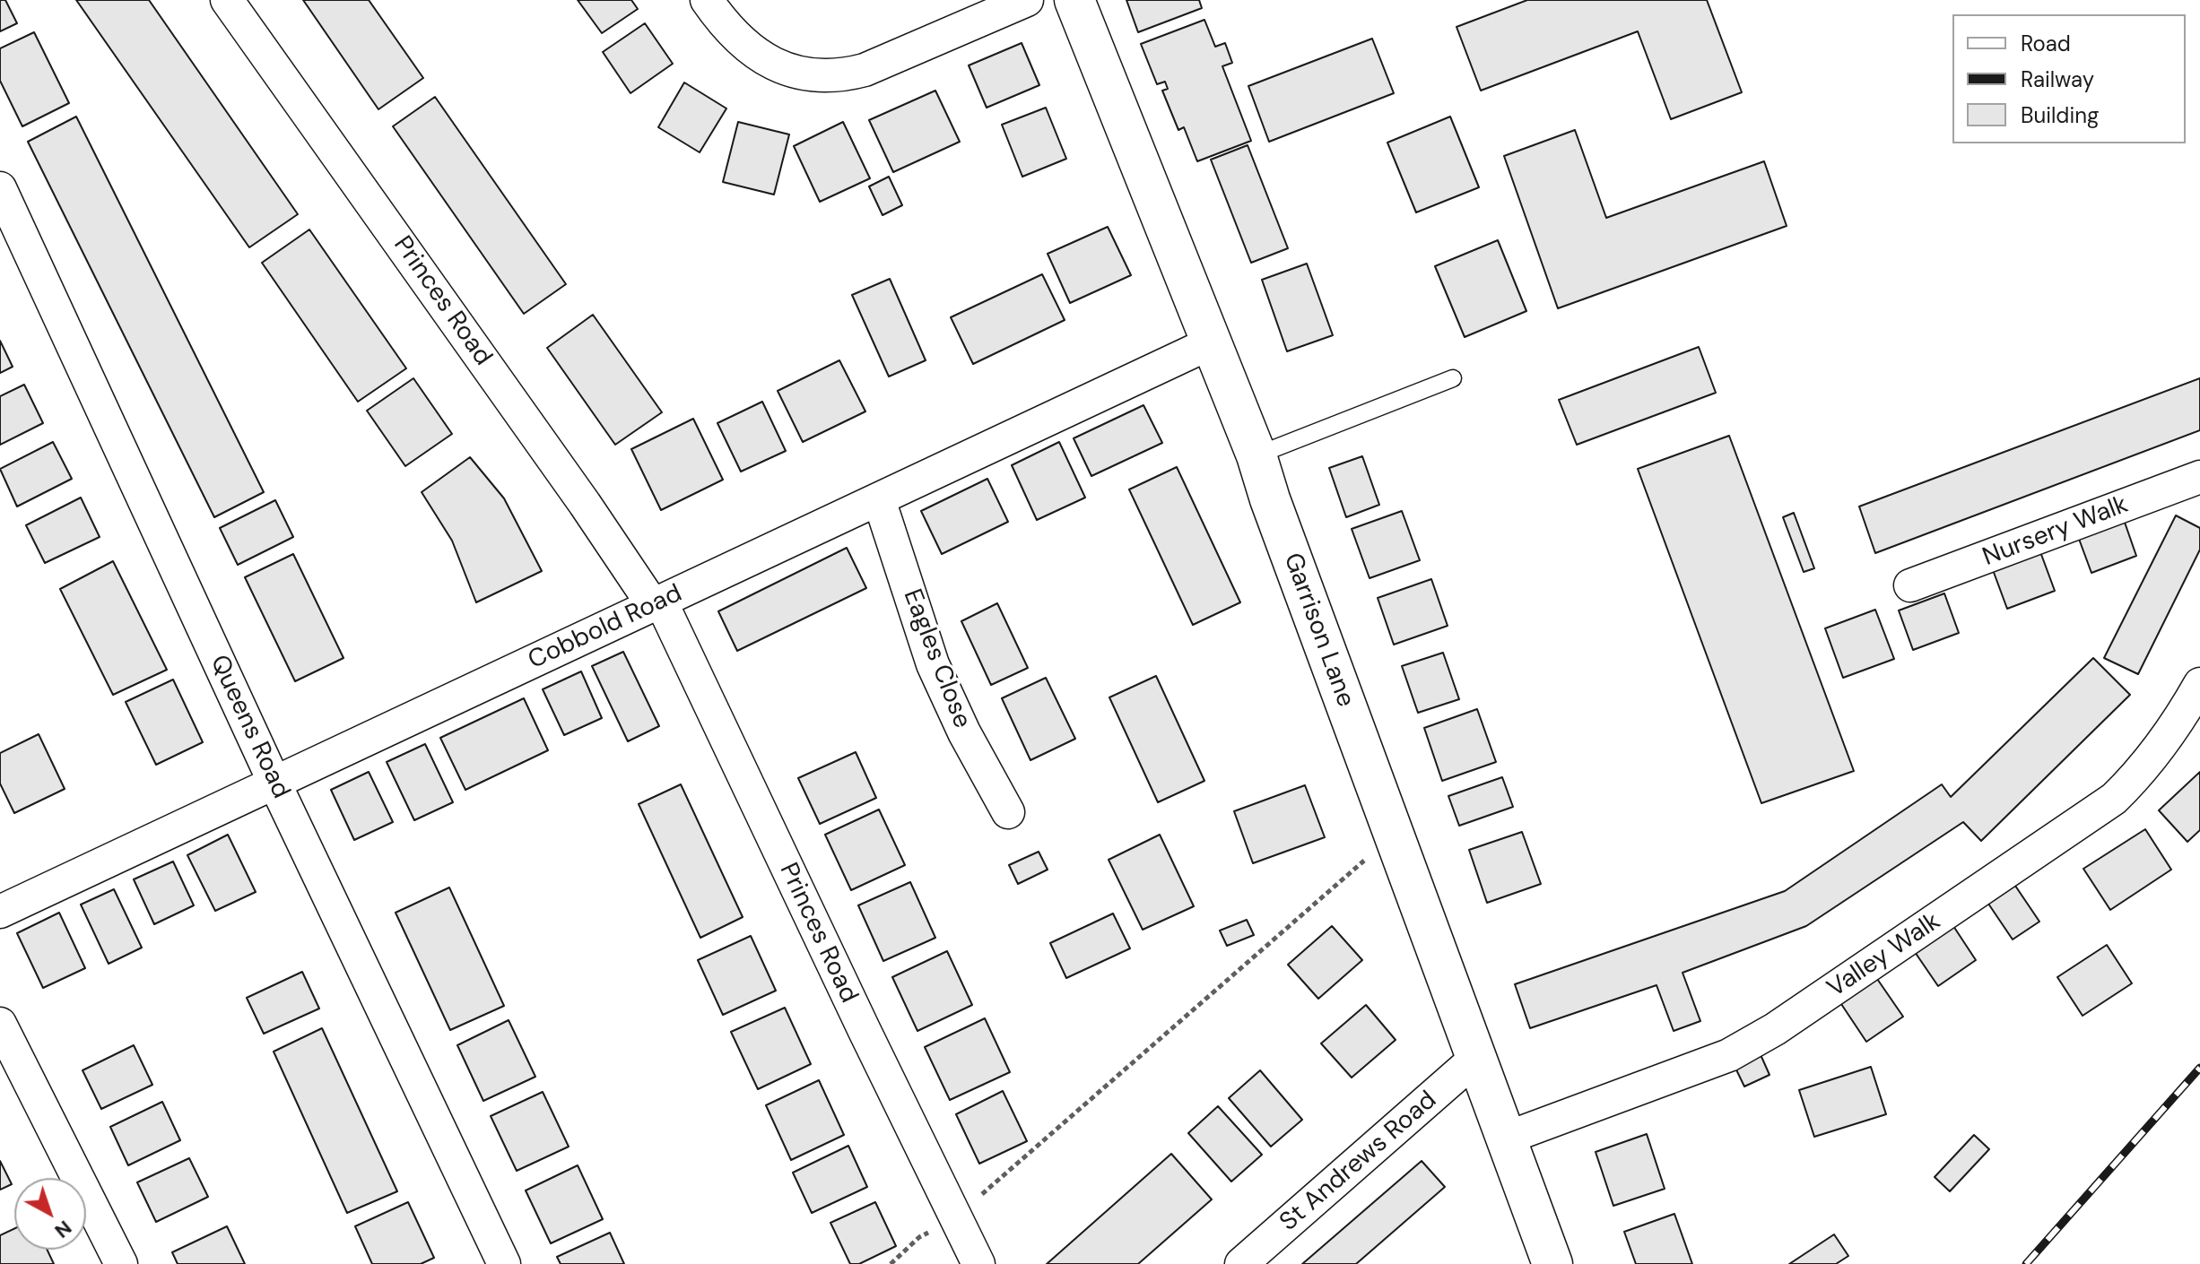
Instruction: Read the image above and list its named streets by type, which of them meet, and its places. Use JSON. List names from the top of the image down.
{
  "streets": {
    "main road": ["Garrison Lane"],
    "street": [
      "Princes Road",
      "Nursery Walk",
      "Cobbold Road",
      "Eagles Close",
      "Queens Road",
      "Valley Walk",
      "St Andrews Road"
    ]
  },
  "crossings": [
    ["Princes Road", "Cobbold Road"],
    ["Cobbold Road", "Garrison Lane"],
    ["Cobbold Road", "Eagles Close"],
    ["Cobbold Road", "Queens Road"],
    ["Garrison Lane", "Valley Walk"],
    ["Garrison Lane", "St Andrews Road"]
  ],
  "legend": ["Road", "Railway", "Building"],
  "north": "bottom right"
}
